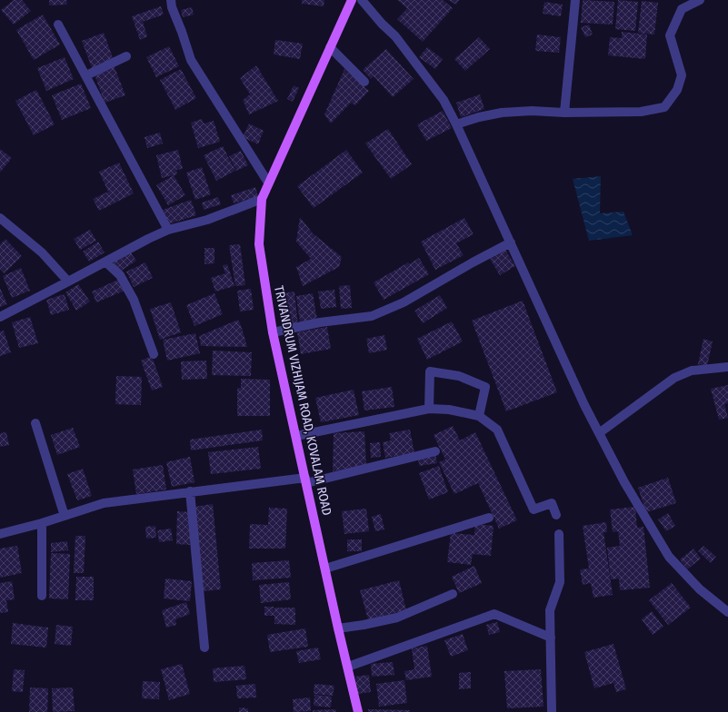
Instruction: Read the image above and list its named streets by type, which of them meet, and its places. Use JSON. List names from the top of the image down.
{
  "streets": {
    "main road": ["TRIVANDRUM VIZHIJAM ROAD, KOVALAM ROAD"]
  }
}
